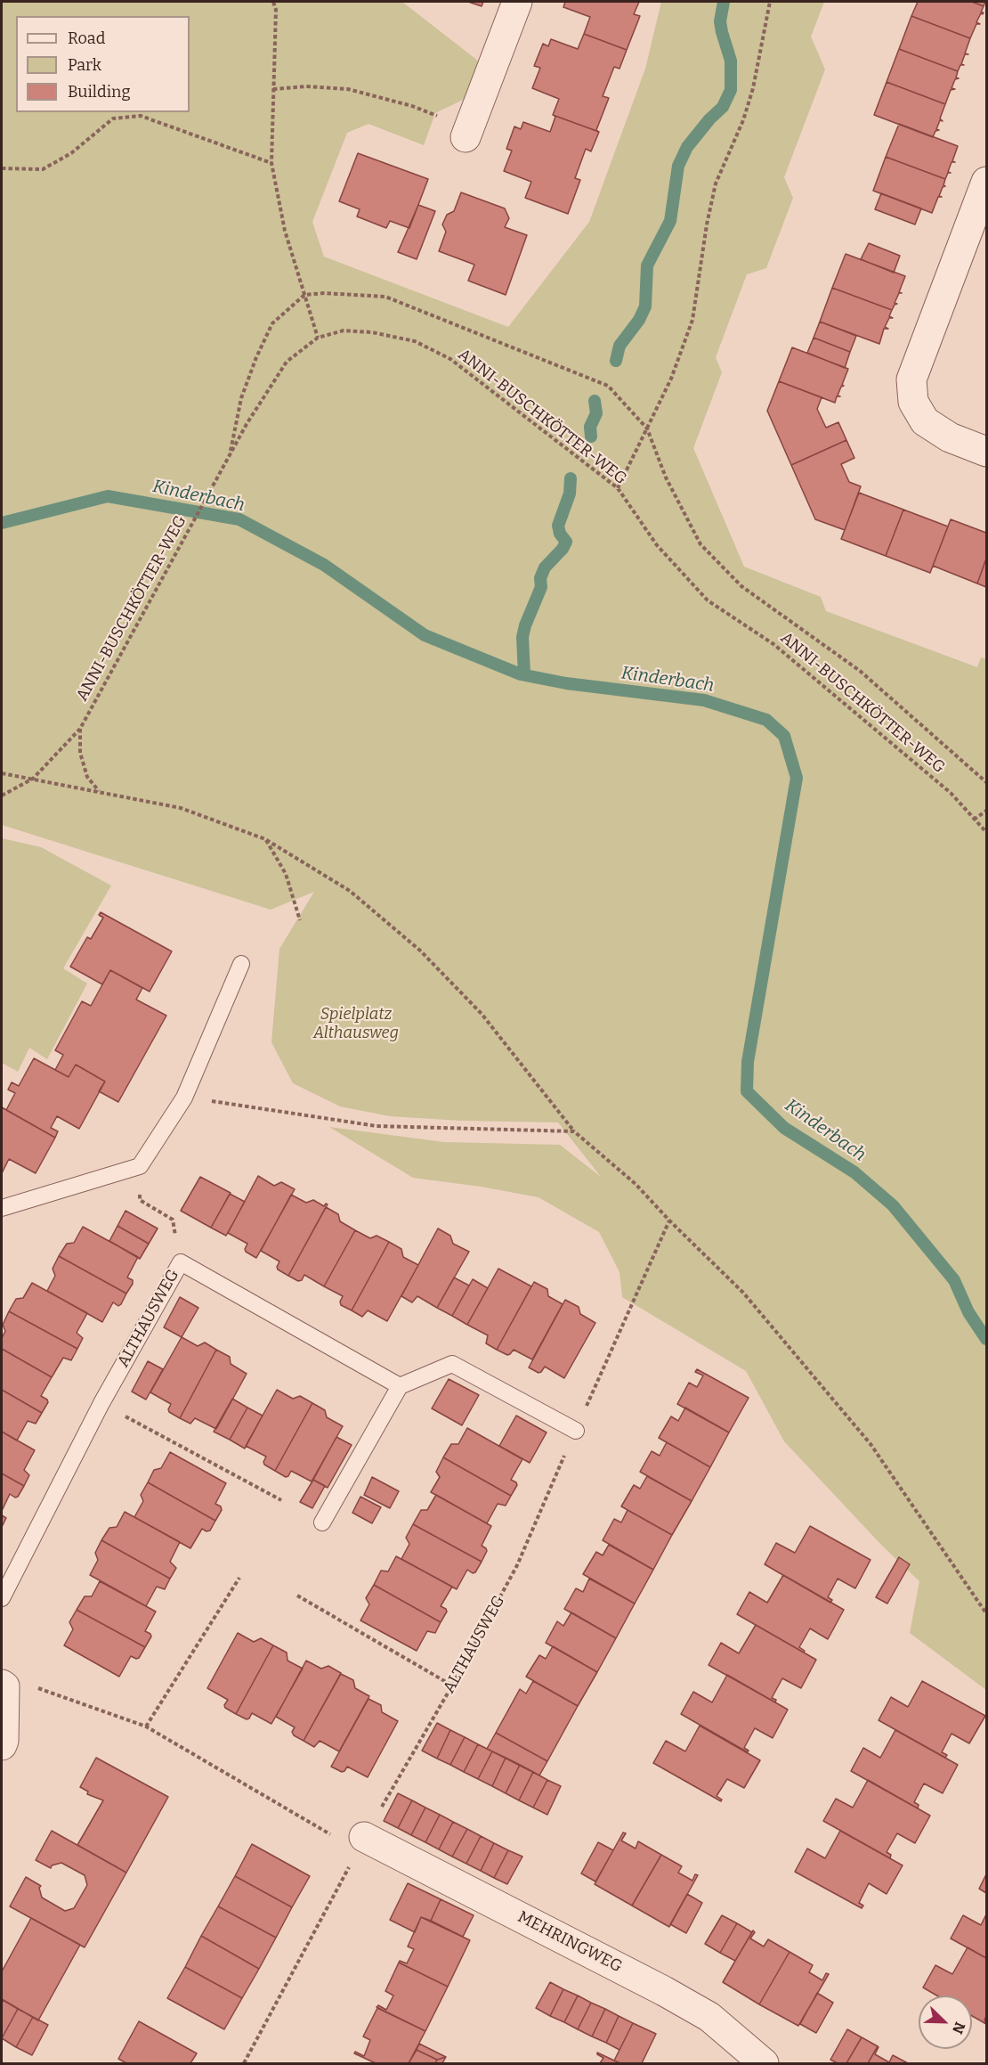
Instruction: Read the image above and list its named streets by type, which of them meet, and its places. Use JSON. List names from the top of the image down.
{
  "streets": {
    "street": ["MEHRINGWEG"],
    "lane": ["ALTHAUSWEG"],
    "path": ["ANNI-BUSCHKÖTTER-WEG"]
  },
  "crossings": [
    ["ALTHAUSWEG", "MEHRINGWEG"]
  ],
  "water": ["Kinderbach"],
  "parks": ["Spielplatz Althausweg"],
  "legend": ["Road", "Park", "Building"],
  "north": "bottom right"
}
